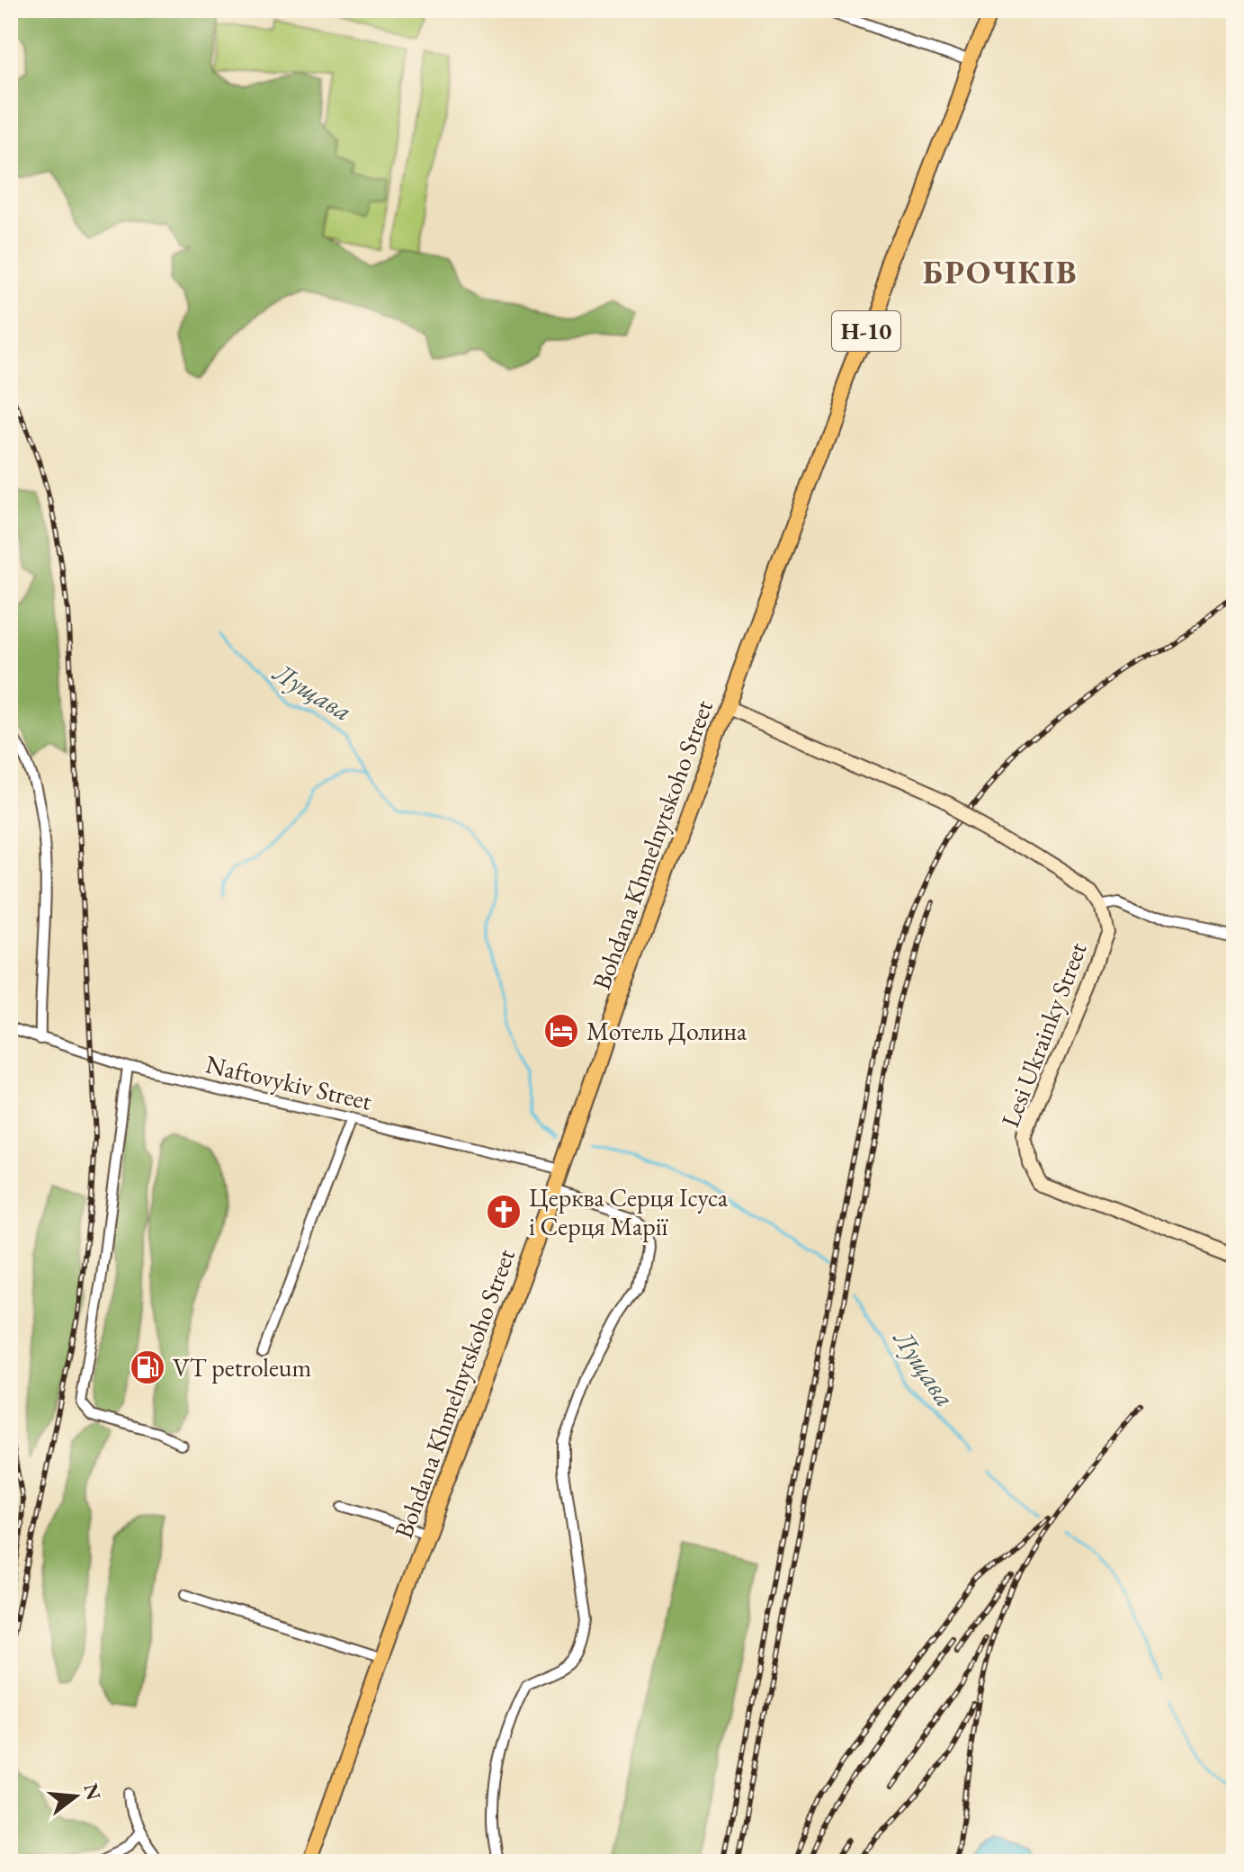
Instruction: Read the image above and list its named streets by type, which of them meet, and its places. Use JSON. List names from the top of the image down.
{
  "streets": {
    "main road": ["Н-10", "Bohdana Khmelnytskoho Street"],
    "street": ["Lesi Ukrainky Street", "Naftovykiv Street"]
  },
  "crossings": [
    ["Н-10", "Bohdana Khmelnytskoho Street"],
    ["Bohdana Khmelnytskoho Street", "Naftovykiv Street"]
  ],
  "districts": ["БРОЧКІВ"],
  "water": ["Лущава"],
  "places": {
    "hotel": ["Мотель Долина"],
    "church": ["Церква Серця Ісуса і Серця Марії"],
    "fuel station": ["VT petroleum"]
  },
  "north": "right"
}
